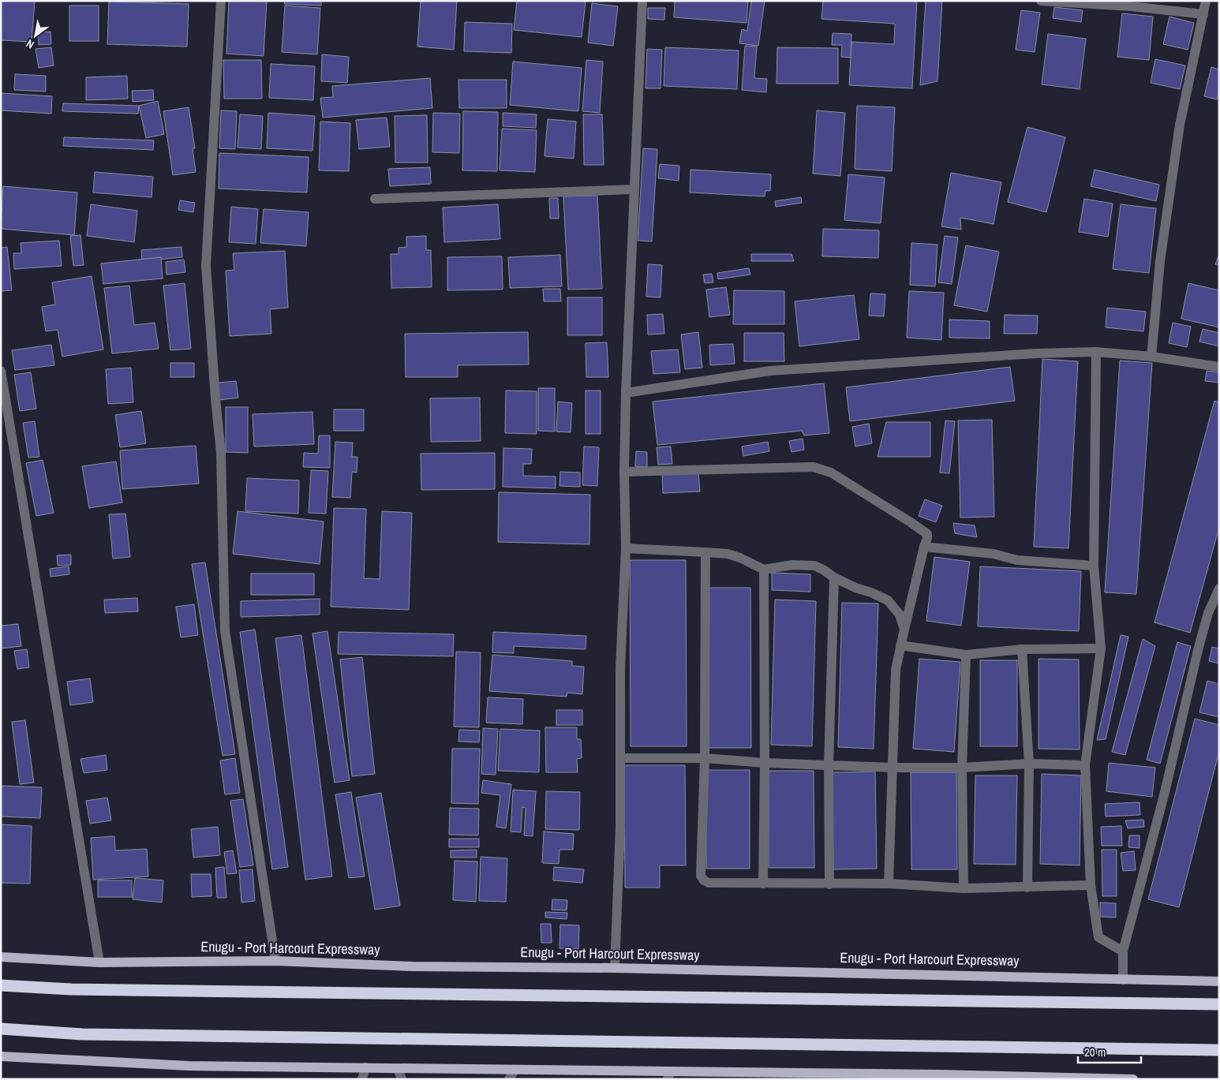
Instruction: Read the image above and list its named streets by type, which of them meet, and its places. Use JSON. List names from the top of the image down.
{
  "streets": {
    "main road": ["Enugu - Port Harcourt Expressway"]
  },
  "scale_bar": "20 m",
  "north": "bottom left"
}
